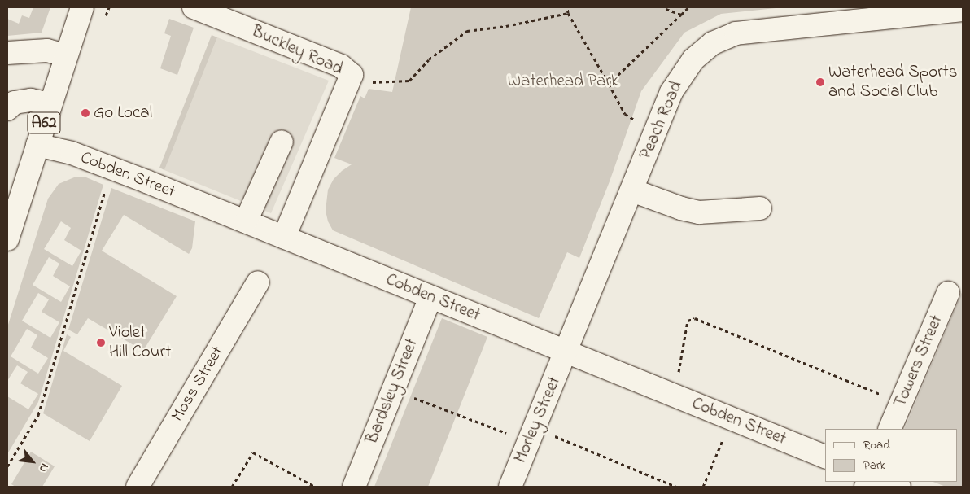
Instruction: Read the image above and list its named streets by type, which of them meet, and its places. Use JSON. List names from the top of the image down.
{
  "streets": {
    "street": [
      "Buckley Road",
      "Peach Road",
      "A62",
      "Cobden Street",
      "Towers Street",
      "Moss Street",
      "Bardsley Street",
      "Morley Street"
    ]
  },
  "crossings": [
    ["Buckley Road", "Cobden Street"],
    ["Peach Road", "Cobden Street"],
    ["Peach Road", "Morley Street"],
    ["A62", "Cobden Street"],
    ["Cobden Street", "Bardsley Street"],
    ["Cobden Street", "Morley Street"]
  ],
  "parks": ["Waterhead Park"],
  "places": ["Waterhead Sports and Social Club", "Go Local", "Violet Hill Court"],
  "legend": ["Road", "Park"],
  "north": "bottom right"
}
